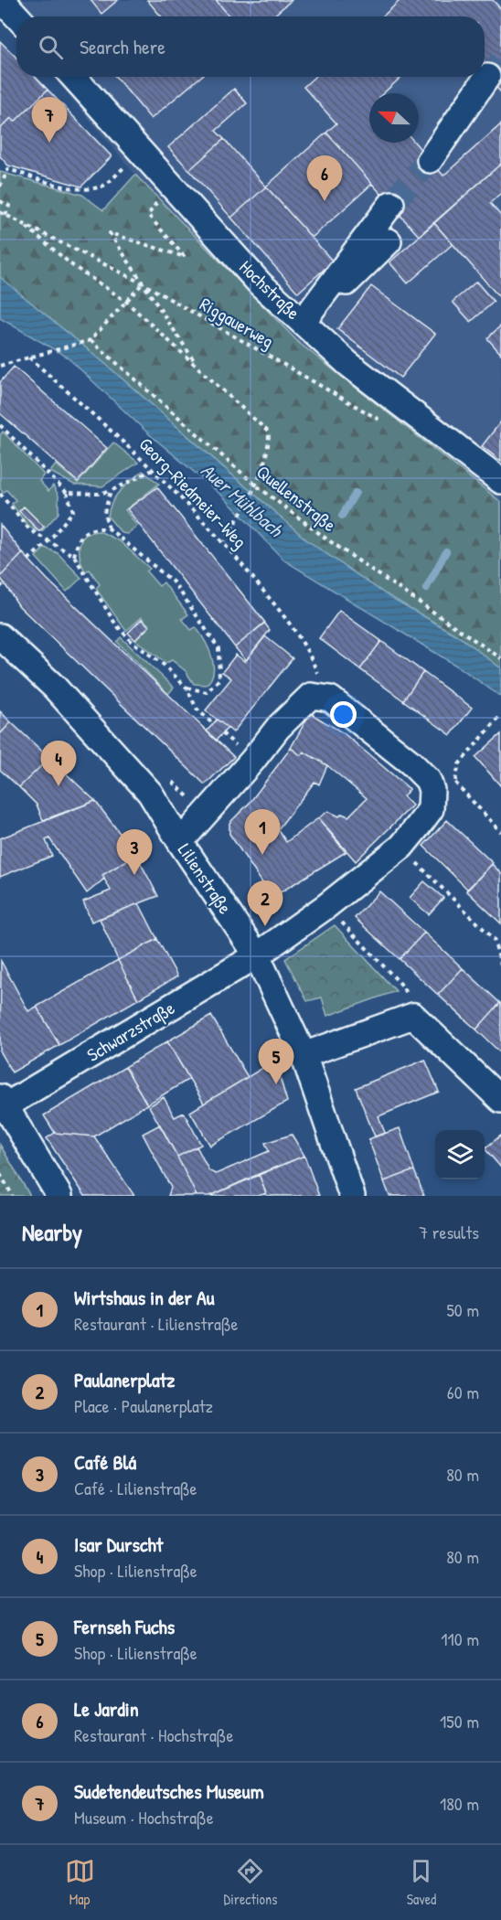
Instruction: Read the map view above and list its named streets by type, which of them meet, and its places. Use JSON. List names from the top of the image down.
{
  "streets": {
    "street": ["Hochstraße", "Lilienstraße", "Schwarzstraße"],
    "path": ["Riggauerweg", "Georg-Riedmeier-Weg", "Quellenstraße"]
  },
  "crossings": [
    ["Lilienstraße", "Schwarzstraße"]
  ],
  "water": ["Auer Mühlbach"],
  "north": "left",
  "page": {
    "search": "Search here",
    "pins": [
      "7",
      "6",
      "4",
      "1",
      "3",
      "2",
      "5"
    ],
    "heading": ["Nearby", "7 results"],
    "list": [
      {
        "mark": "1",
        "name": "Wirtshaus in der Au",
        "note": "Restaurant · Lilienstraße",
        "value": "50 m"
      },
      {
        "mark": "2",
        "name": "Paulanerplatz",
        "note": "Place · Paulanerplatz",
        "value": "60 m"
      },
      {
        "mark": "3",
        "name": "Café Blá",
        "note": "Café · Lilienstraße",
        "value": "80 m"
      },
      {
        "mark": "4",
        "name": "Isar Durscht",
        "note": "Shop · Lilienstraße",
        "value": "80 m"
      },
      {
        "mark": "5",
        "name": "Fernseh Fuchs",
        "note": "Shop · Lilienstraße",
        "value": "110 m"
      },
      {
        "mark": "6",
        "name": "Le Jardin",
        "note": "Restaurant · Hochstraße",
        "value": "150 m"
      },
      {
        "mark": "7",
        "name": "Sudetendeutsches Museum",
        "note": "Museum · Hochstraße",
        "value": "180 m"
      }
    ],
    "nav": ["Map", "Directions", "Saved"]
  }
}
